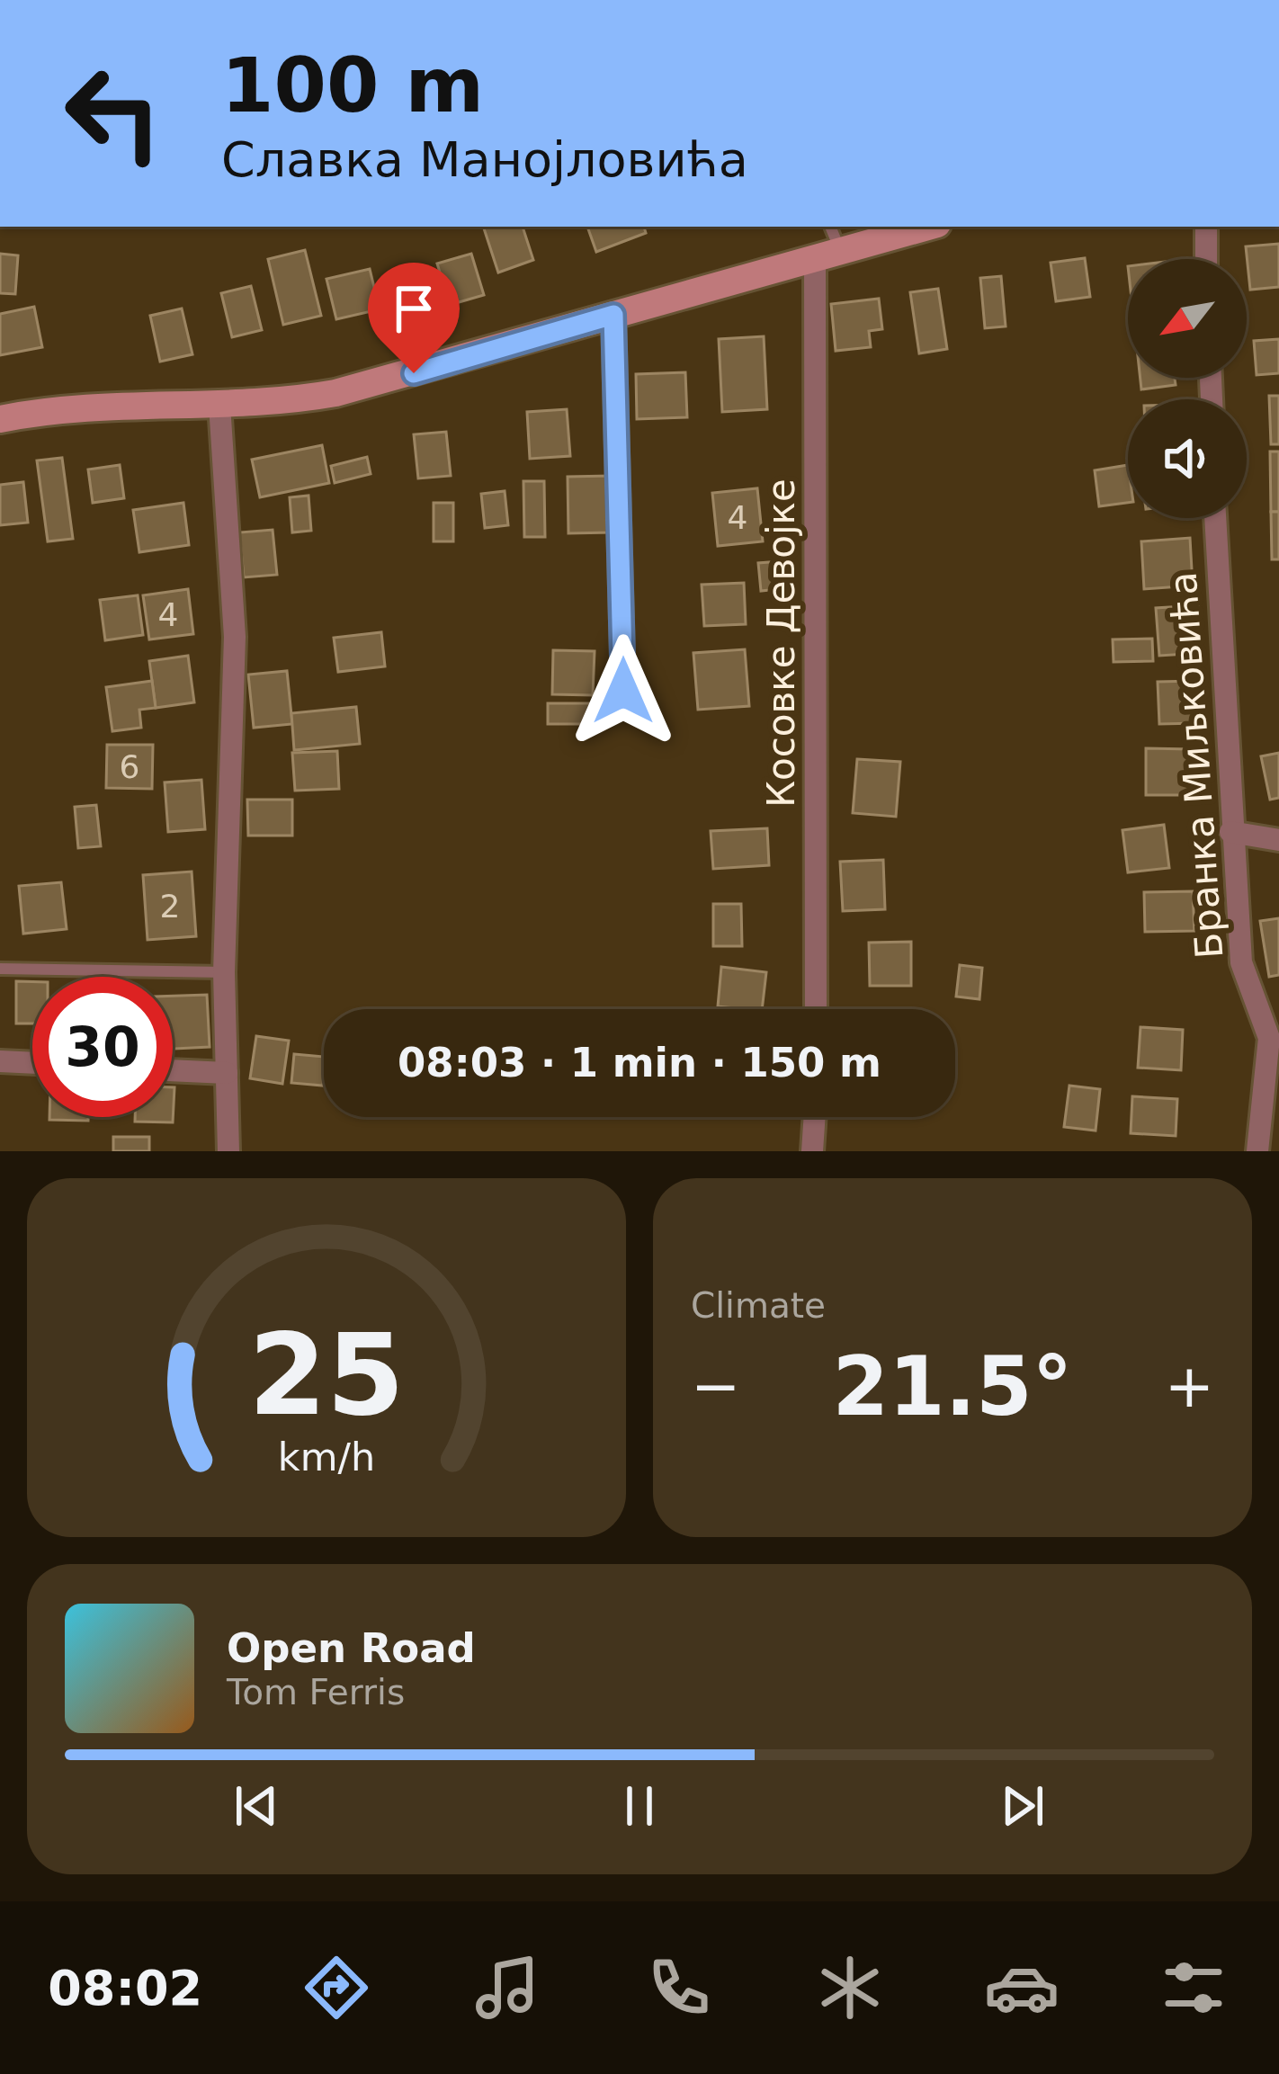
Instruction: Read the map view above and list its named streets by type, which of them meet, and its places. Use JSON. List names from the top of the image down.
{
  "streets": {
    "street": ["Косовке Девојке", "Бранка Миљковића"]
  },
  "house_numbers": [
    "4",
    "4",
    "6",
    "2"
  ],
  "north": "bottom left",
  "page": {
    "turn": ["100 m", "Славка Манојловића"],
    "limit": "30",
    "trip": "08:03 · 1 min · 150 m",
    "tile": "Climate",
    "heat": ["−", "21.5°", "+"],
    "song": ["Open Road", "Tom Ferris"],
    "tabs": "08:02",
    "gauge": ["25", "km/h"]
  }
}
